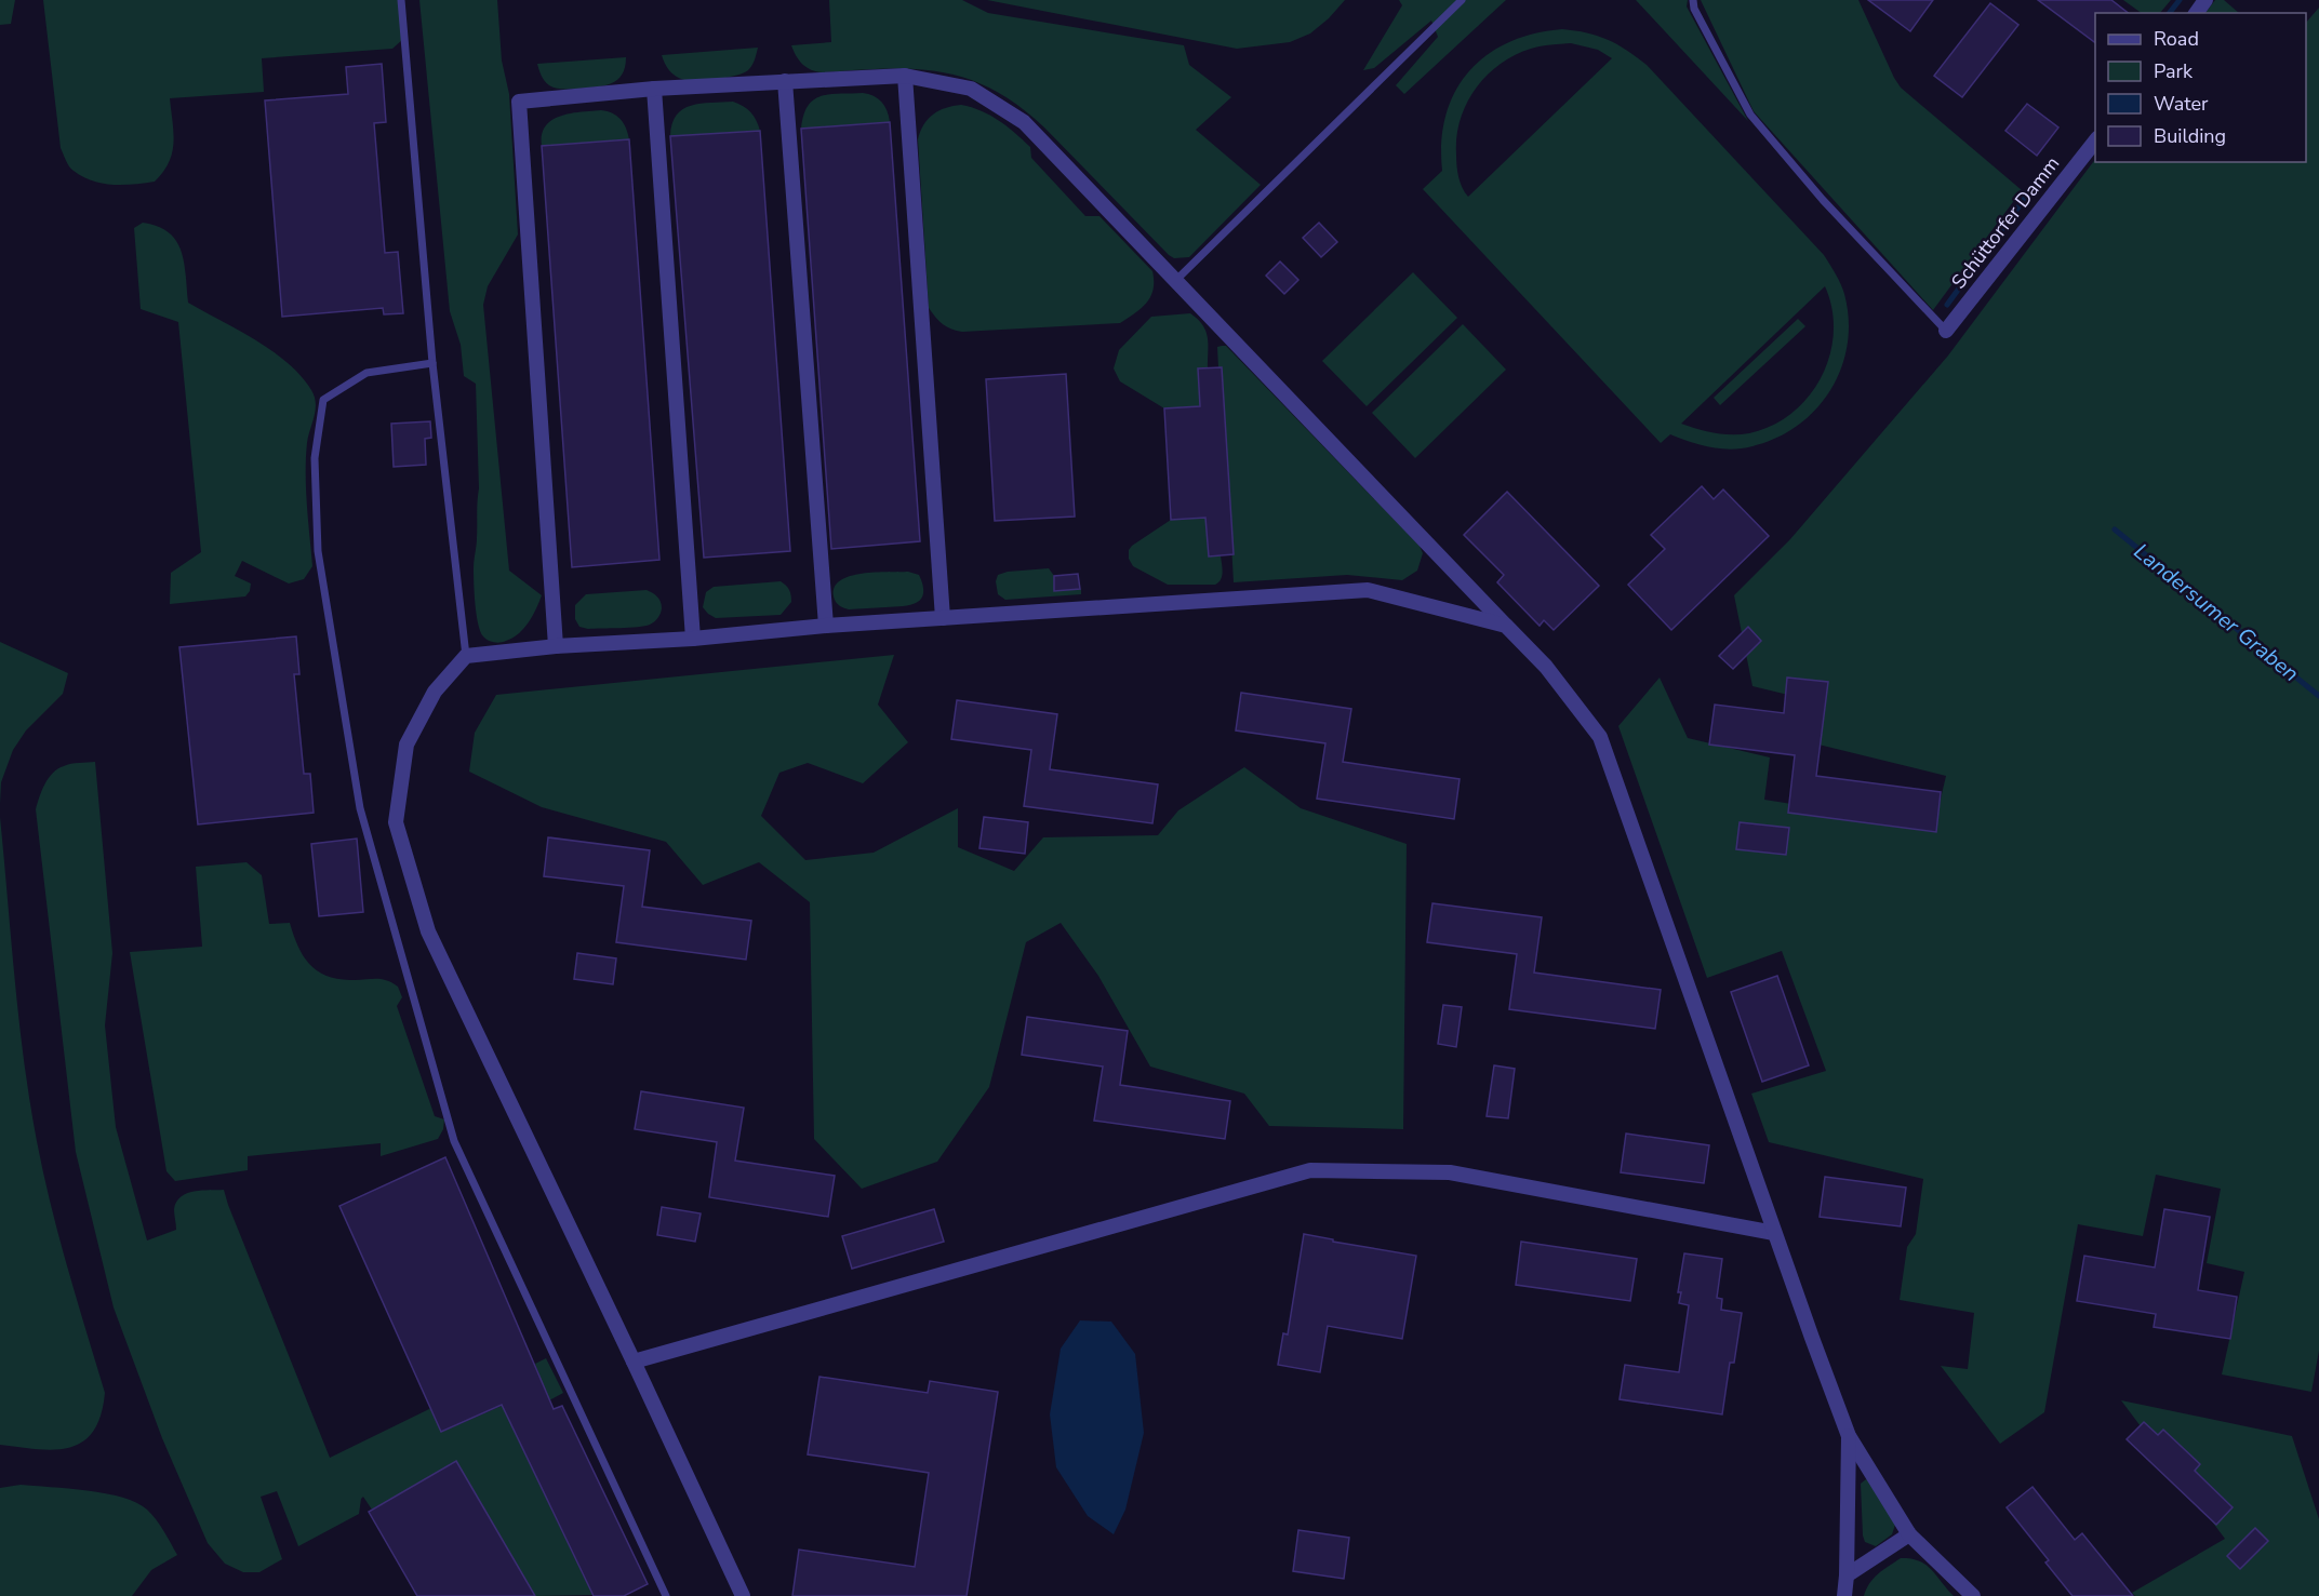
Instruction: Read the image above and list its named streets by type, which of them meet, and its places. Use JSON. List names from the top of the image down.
{
  "streets": {
    "street": ["Schüttorfer Damm"]
  },
  "water": ["Landersumer Graben"],
  "legend": [
    "Road",
    "Park",
    "Water",
    "Building"
  ]
}
